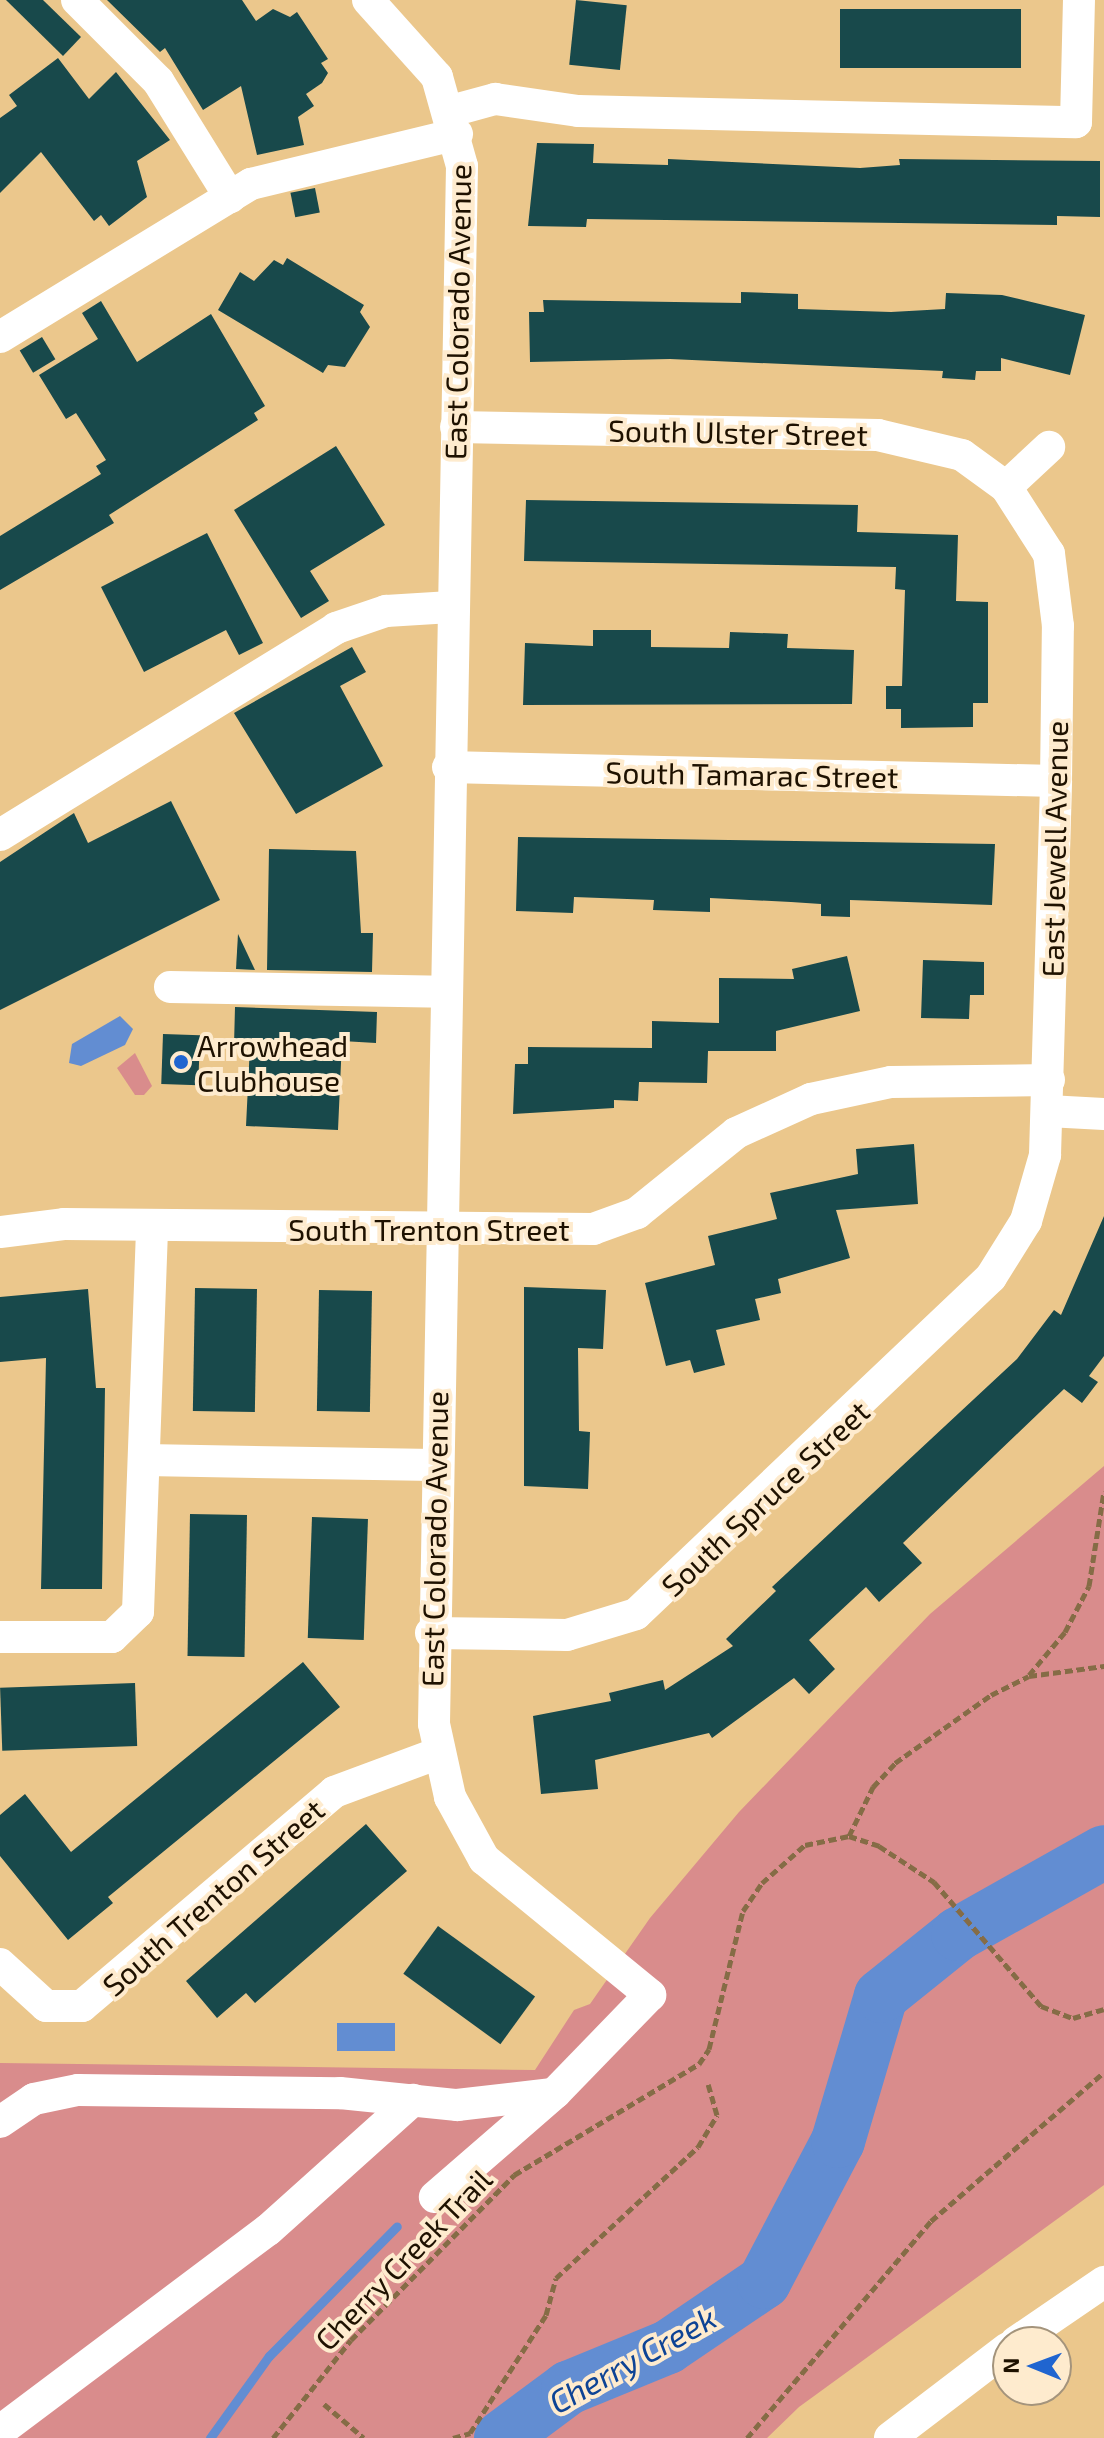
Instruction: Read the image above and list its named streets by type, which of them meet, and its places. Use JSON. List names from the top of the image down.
{
  "streets": {
    "street": [
      "East Colorado Avenue",
      "South Ulster Street",
      "South Tamarac Street",
      "East Jewell Avenue",
      "South Trenton Street",
      "South Spruce Street"
    ],
    "path": ["Cherry Creek Trail"]
  },
  "crossings": [
    ["East Colorado Avenue", "South Ulster Street"],
    ["East Colorado Avenue", "South Tamarac Street"],
    ["East Colorado Avenue", "South Trenton Street"],
    ["East Colorado Avenue", "South Spruce Street"],
    ["South Ulster Street", "East Jewell Avenue"],
    ["South Tamarac Street", "East Jewell Avenue"],
    ["East Jewell Avenue", "South Trenton Street"],
    ["East Jewell Avenue", "South Spruce Street"]
  ],
  "water": ["Cherry Creek"],
  "places": ["Arrowhead Clubhouse"],
  "north": "left"
}
